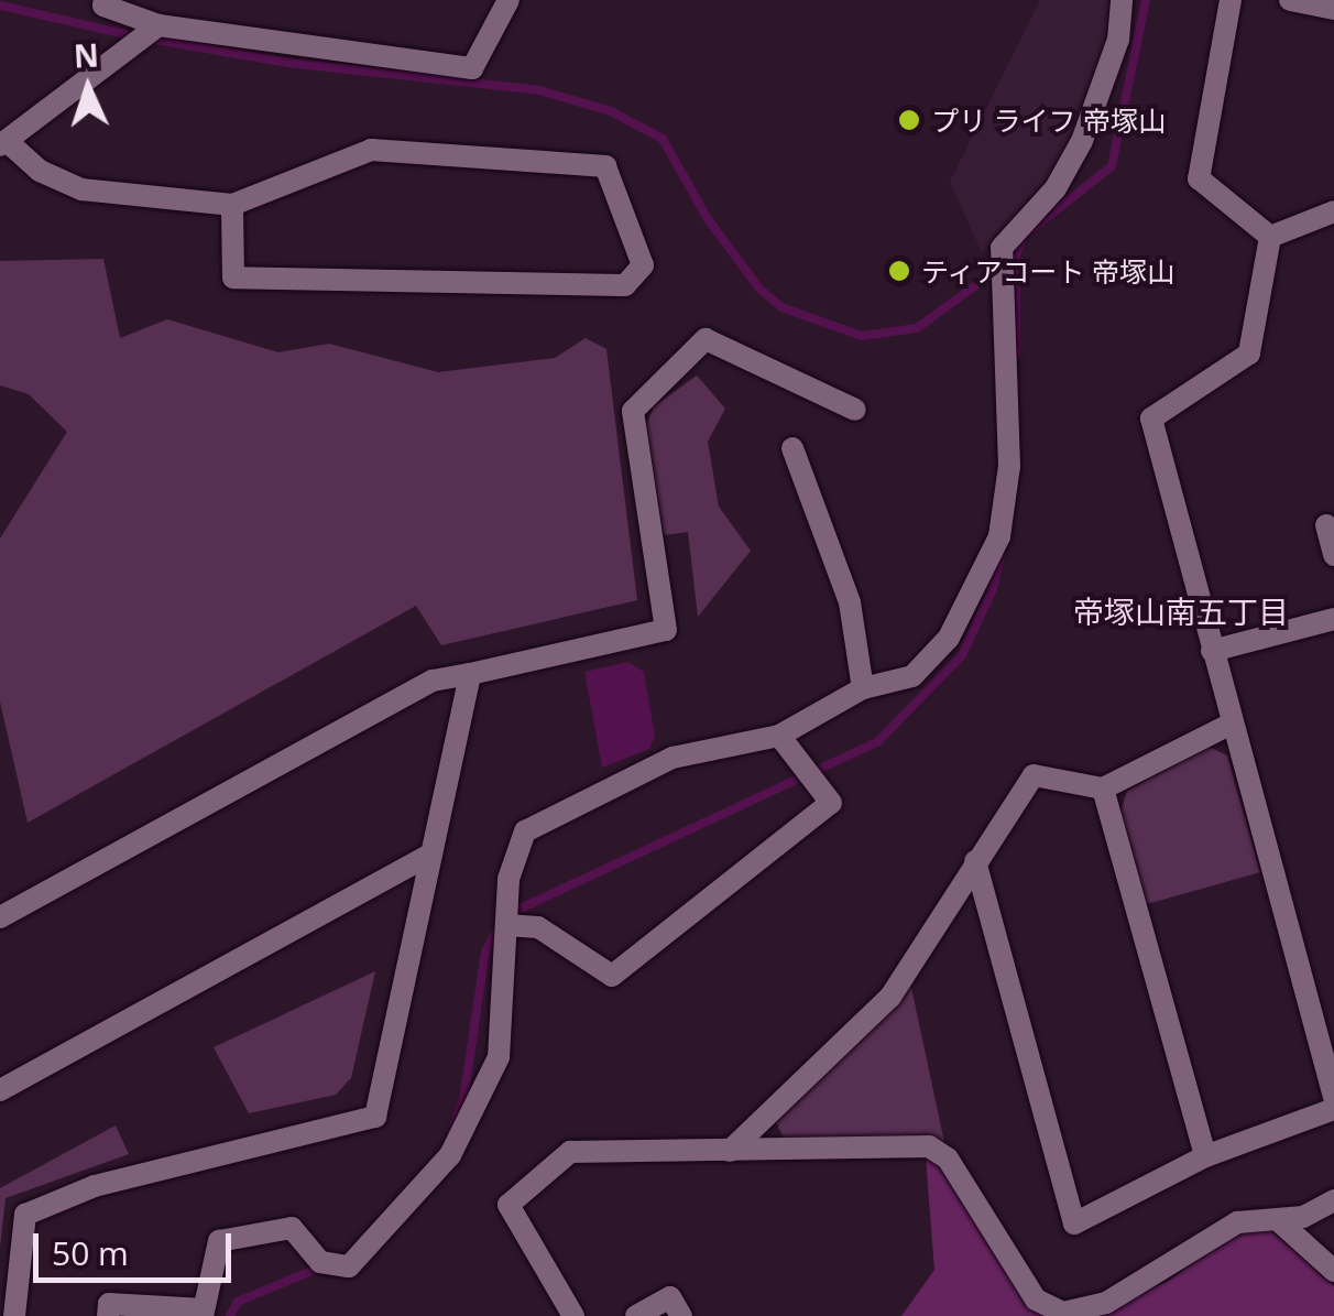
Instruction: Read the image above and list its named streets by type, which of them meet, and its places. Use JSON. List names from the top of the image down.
{
  "districts": ["帝塚山南五丁目"],
  "places": ["プリ ライフ 帝塚山", "ティアコート 帝塚山"],
  "scale_bar": "50 m",
  "north": "top"
}
